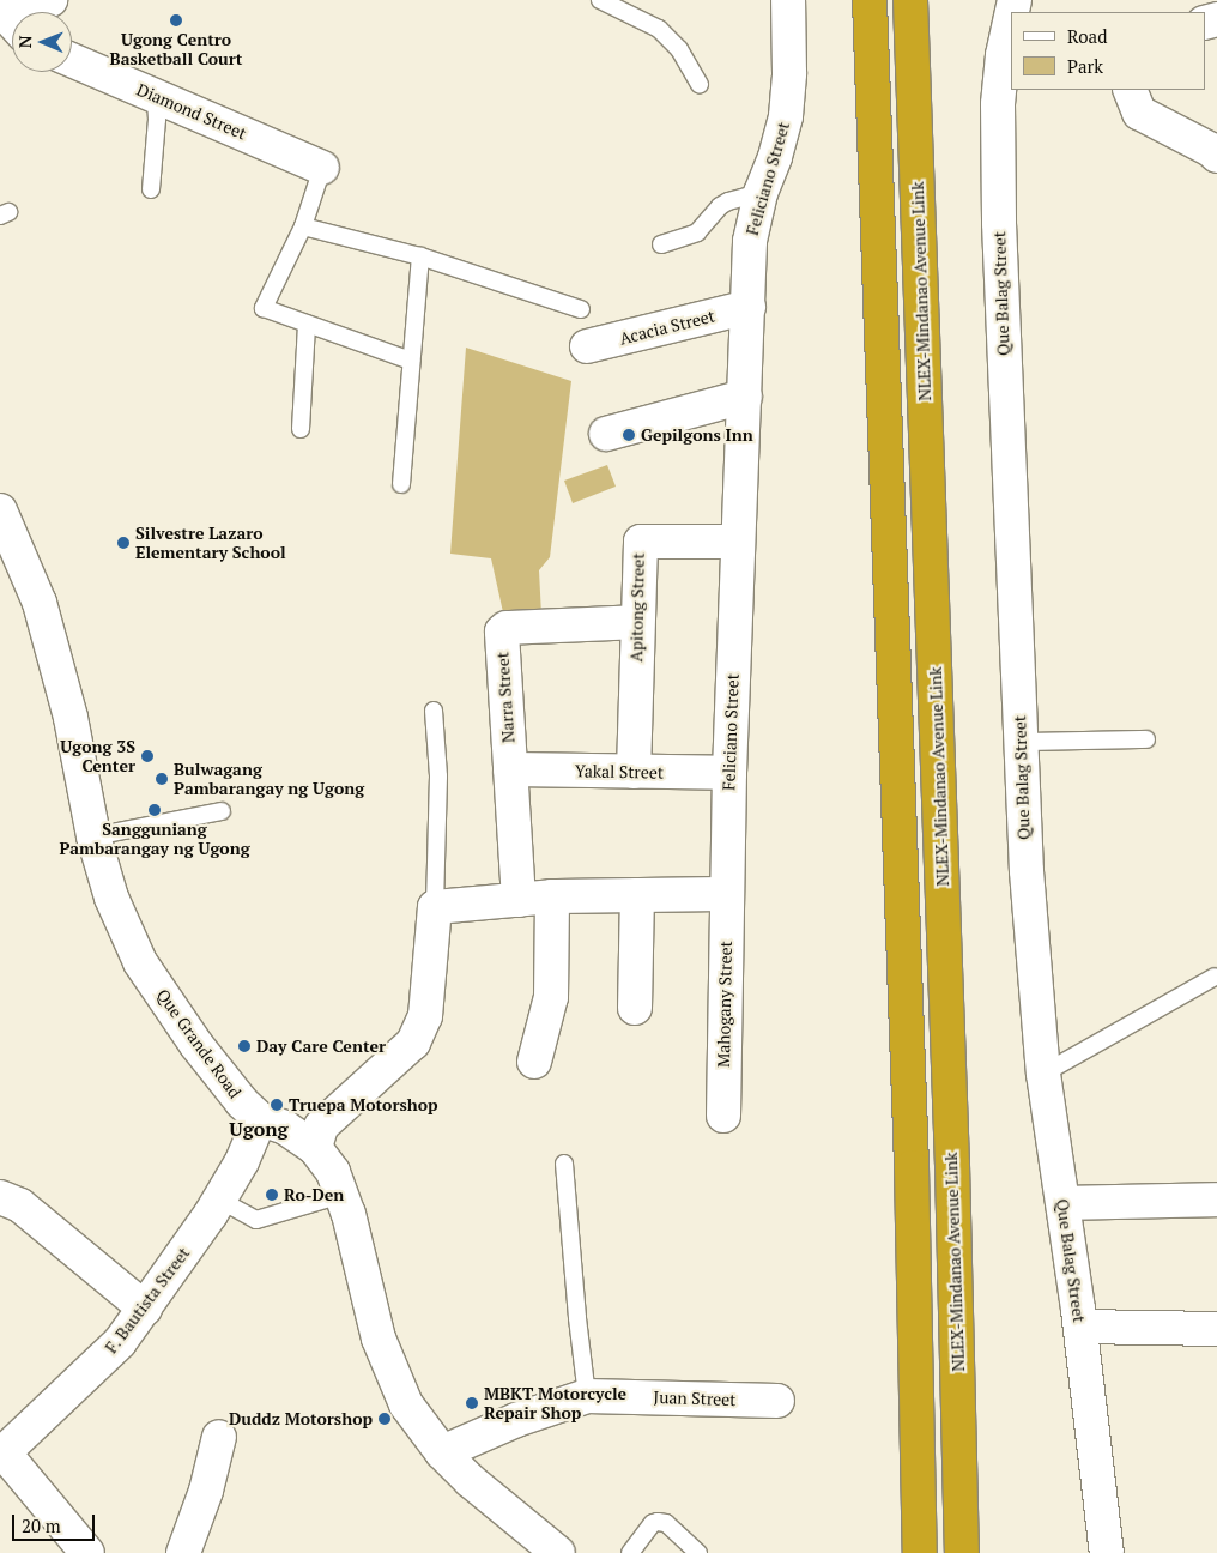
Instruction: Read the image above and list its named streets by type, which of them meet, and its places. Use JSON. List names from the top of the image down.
{
  "streets": {
    "highway": ["NLEX-Mindanao Avenue Link"],
    "street": [
      "Diamond Street",
      "Feliciano Street",
      "Que Balag Street",
      "Acacia Street",
      "Apitong Street",
      "Narra Street",
      "Yakal Street",
      "Mahogany Street",
      "Que Grande Road",
      "F. Bautista Street",
      "Juan Street"
    ]
  },
  "crossings": [
    ["Feliciano Street", "Acacia Street"],
    ["Feliciano Street", "Apitong Street"],
    ["Feliciano Street", "Yakal Street"],
    ["Feliciano Street", "Mahogany Street"],
    ["Apitong Street", "Narra Street"],
    ["Apitong Street", "Yakal Street"],
    ["Narra Street", "Yakal Street"],
    ["Que Grande Road", "F. Bautista Street"],
    ["Que Grande Road", "Juan Street"]
  ],
  "districts": ["Ugong"],
  "places": [
    "Ugong Centro Basketball Court",
    "Gepilgons Inn",
    "Silvestre Lazaro Elementary School",
    "Ugong 3S Center",
    "Bulwagang Pambarangay ng Ugong",
    "Sangguniang Pambarangay ng Ugong",
    "Day Care Center",
    "Truepa Motorshop",
    "Ro-Den",
    "MBKT Motorcycle Repair Shop",
    "Duddz Motorshop"
  ],
  "legend": ["Road", "Park"],
  "scale_bar": "20 m",
  "north": "left"
}
